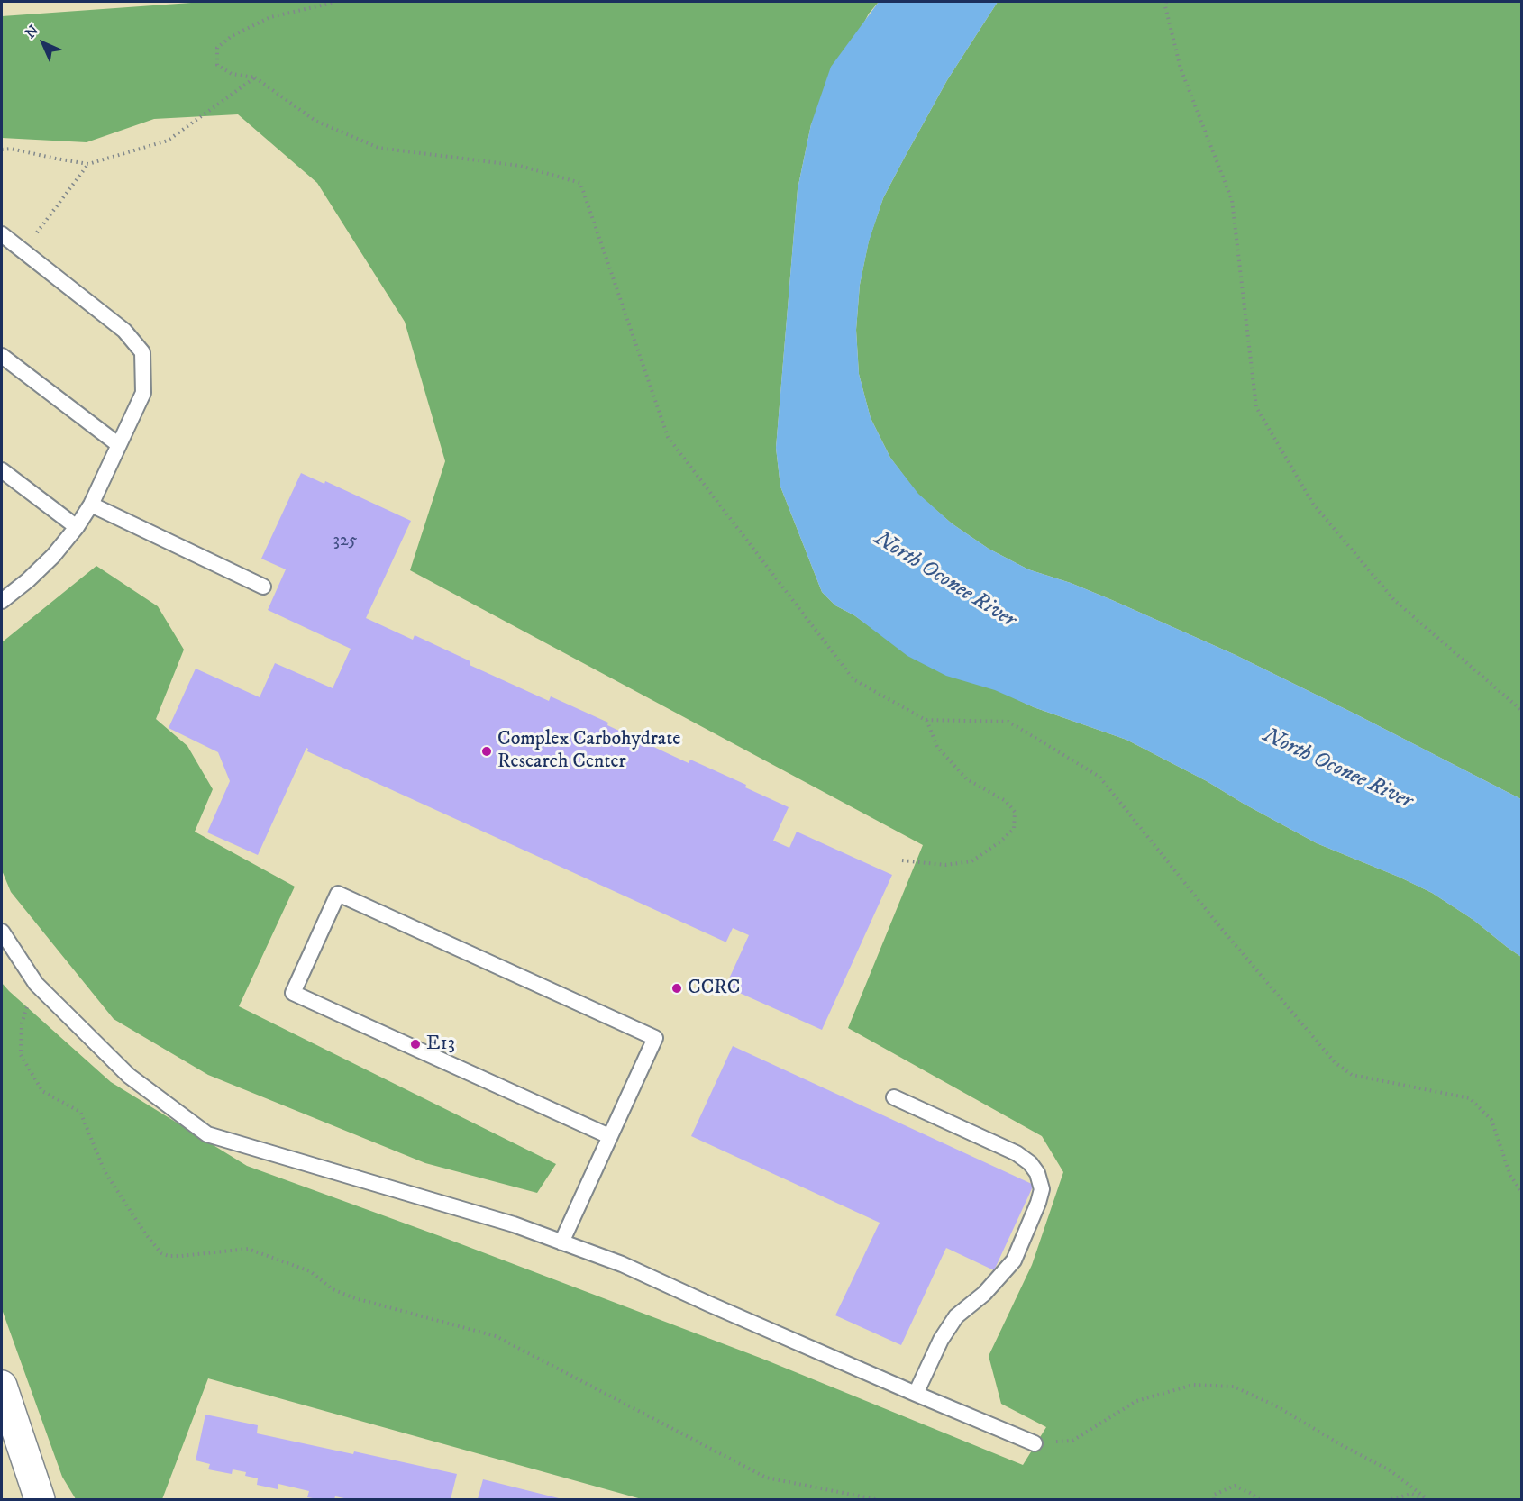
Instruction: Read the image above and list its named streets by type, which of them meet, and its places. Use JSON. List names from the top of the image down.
{
  "water": ["North Oconee River"],
  "places": ["Complex Carbohydrate Research Center", "CCRC", "E13"],
  "house_numbers": ["325"],
  "north": "top left"
}
